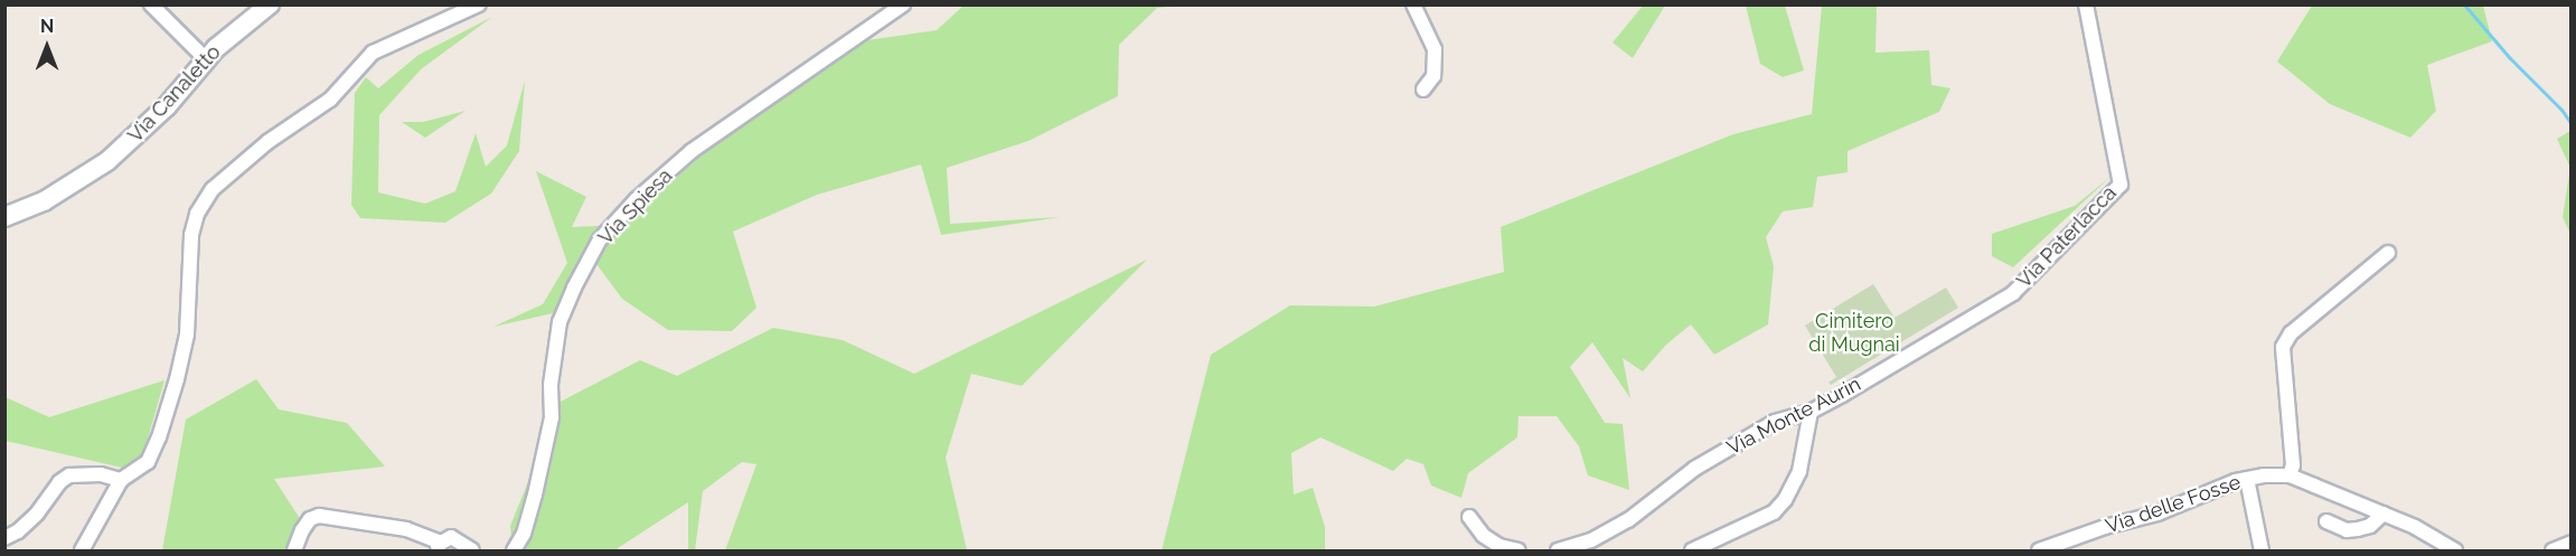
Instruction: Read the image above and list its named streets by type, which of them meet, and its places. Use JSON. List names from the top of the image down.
{
  "streets": {
    "street": [
      "Via Canaletto",
      "Via Spiesa",
      "Via Paterlacca",
      "Via Monte Aurin",
      "Via delle Fosse"
    ]
  },
  "crossings": [
    ["Via Paterlacca", "Via Monte Aurin"]
  ],
  "parks": ["Cimitero di Mugnai"],
  "north": "top"
}
